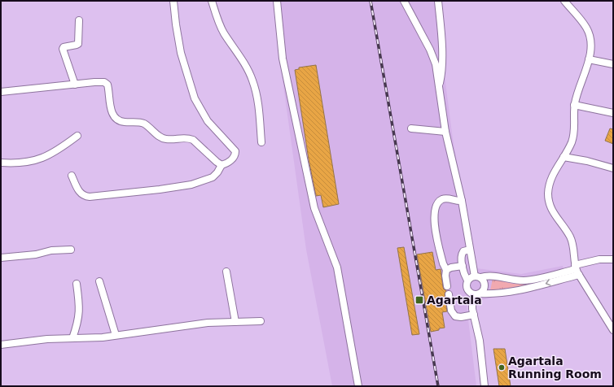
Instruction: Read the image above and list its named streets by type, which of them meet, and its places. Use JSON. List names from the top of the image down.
{
  "places": {
    "transit": ["Agartala"],
    "other": ["Agartala Running Room"]
  }
}
